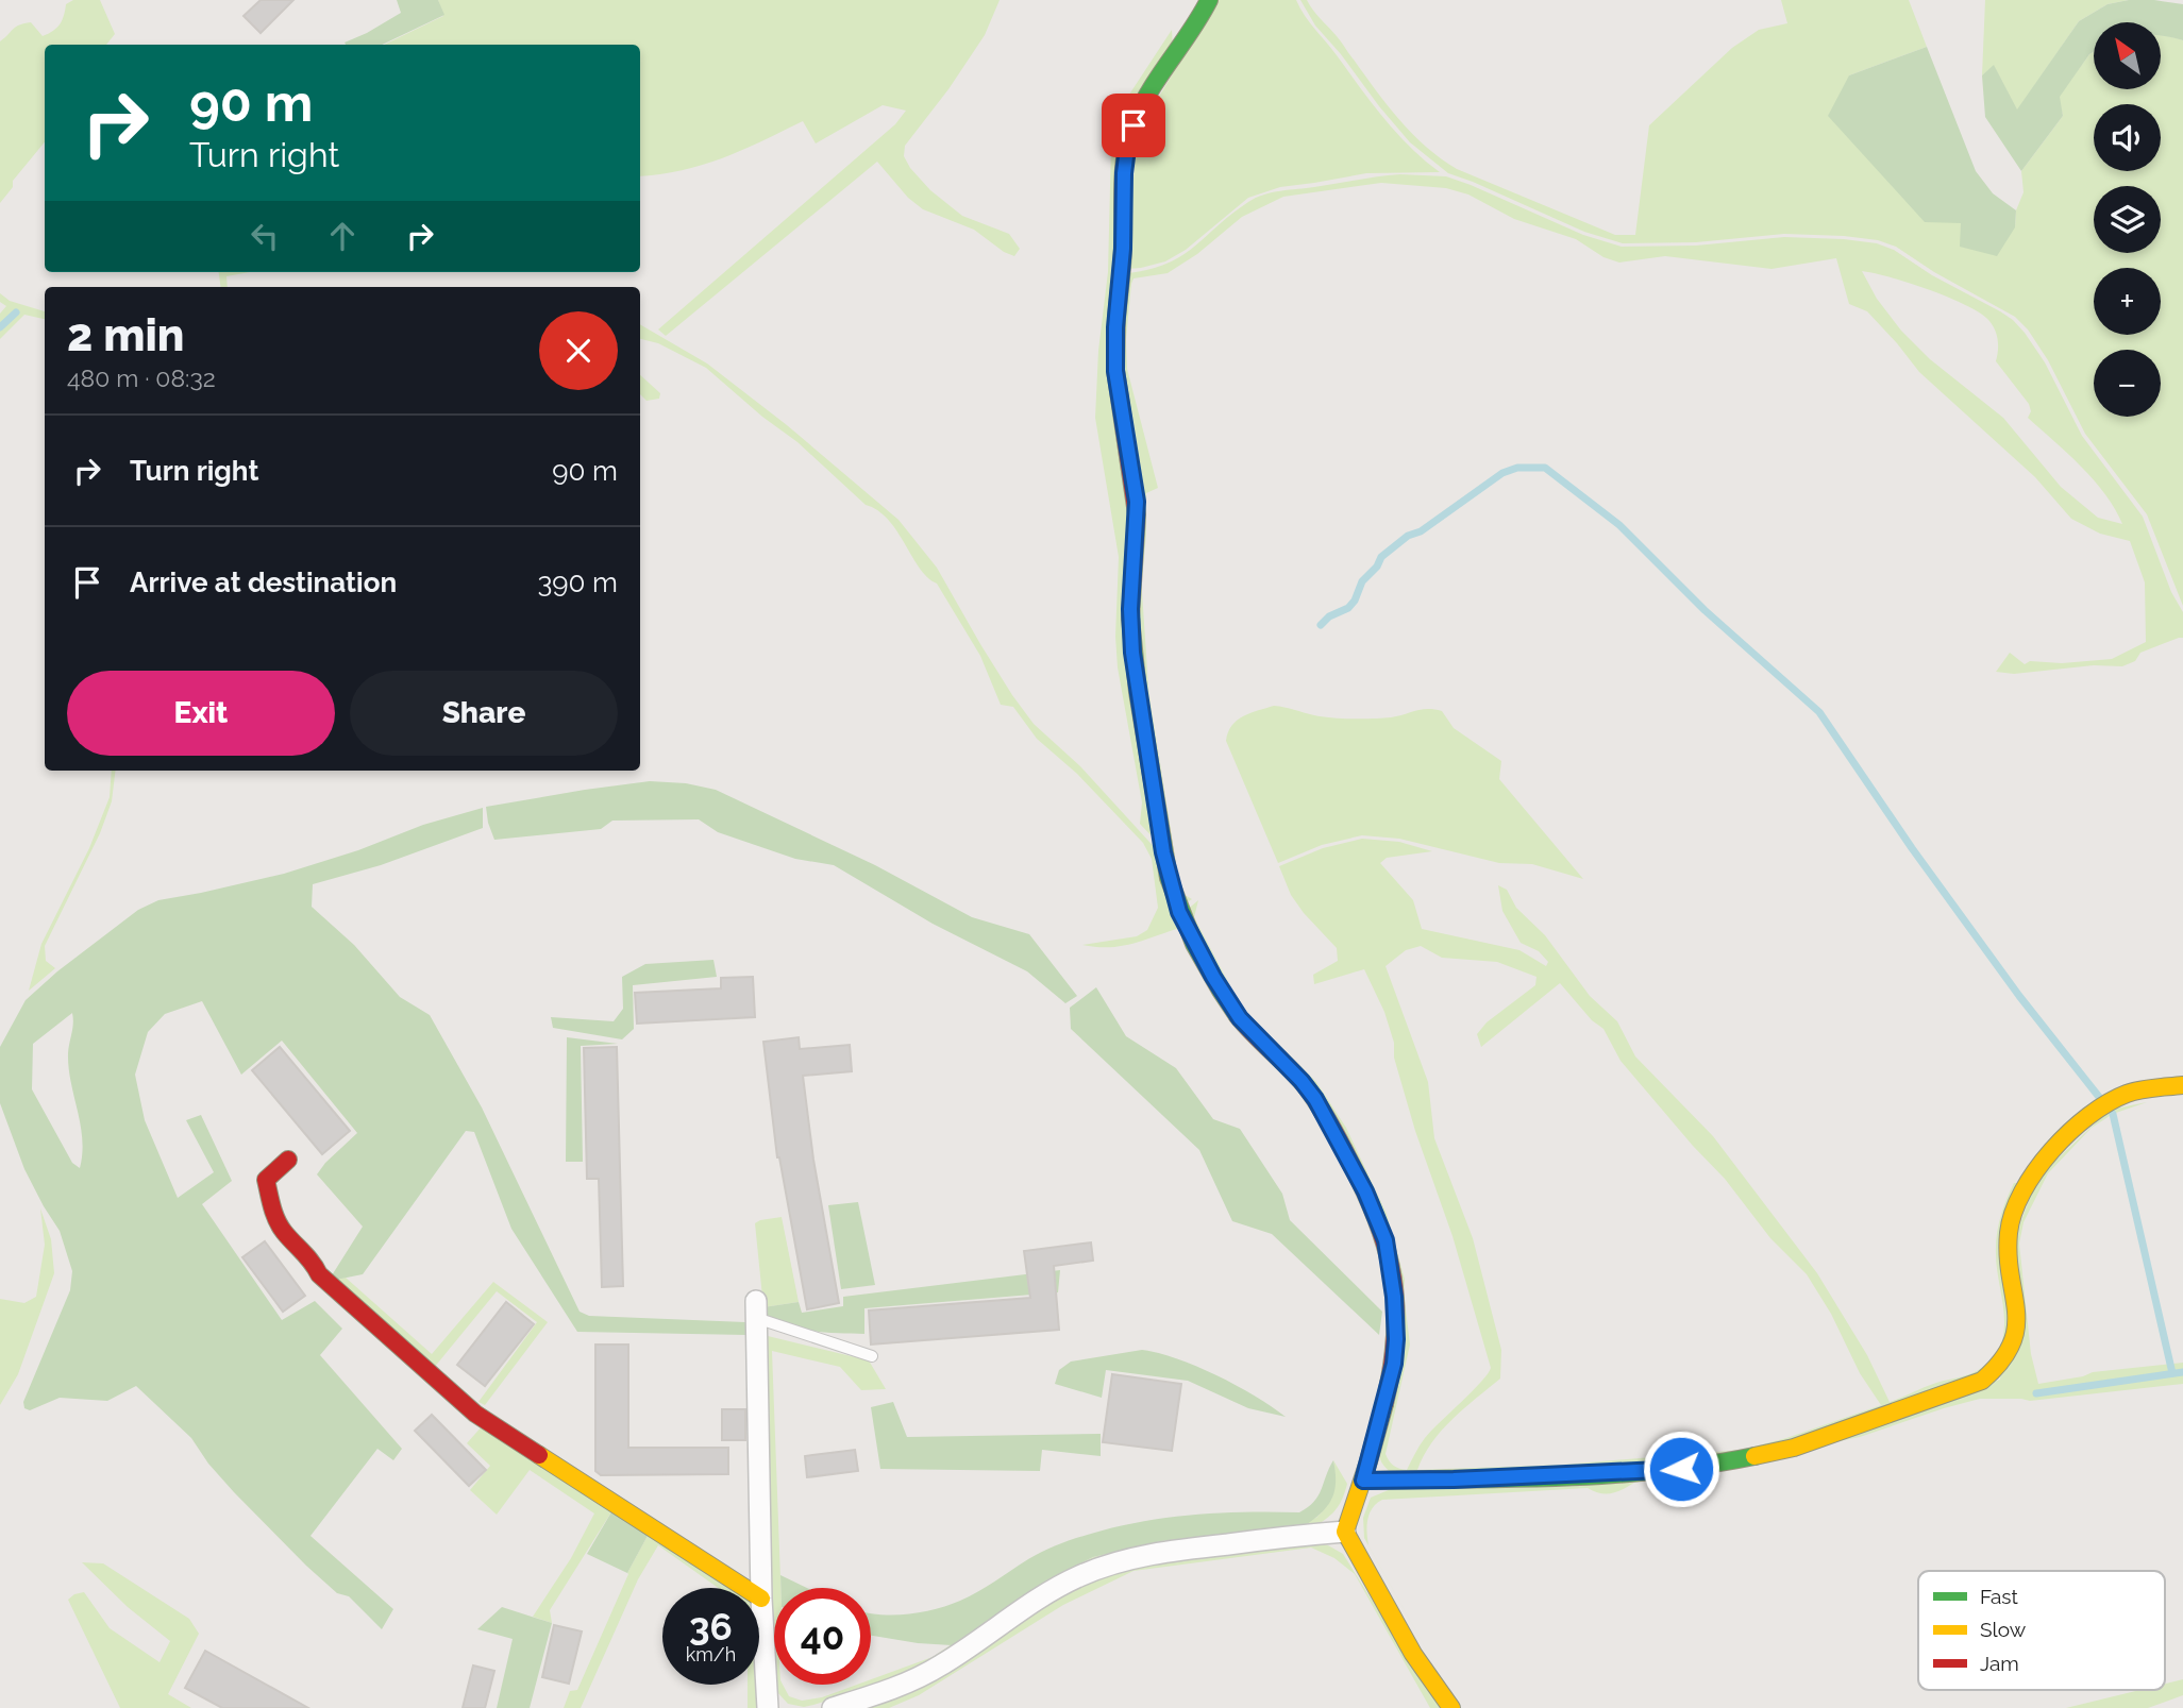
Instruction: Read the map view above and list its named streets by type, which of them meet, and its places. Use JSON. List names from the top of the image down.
{
  "legend": ["Fast", "Slow", "Jam"],
  "north": "top left",
  "page": {
    "map_buttons": ["+", "−"],
    "turn": ["90 m", "Turn right"],
    "heading": ["2 min", "480 m · 08:32"],
    "list": [
      {
        "name": "Turn right",
        "value": "90 m"
      },
      {
        "name": "Arrive at destination",
        "value": "390 m"
      }
    ],
    "buttons": ["Exit", "Share"],
    "speed": "36 km/h",
    "limit": "40"
  }
}
